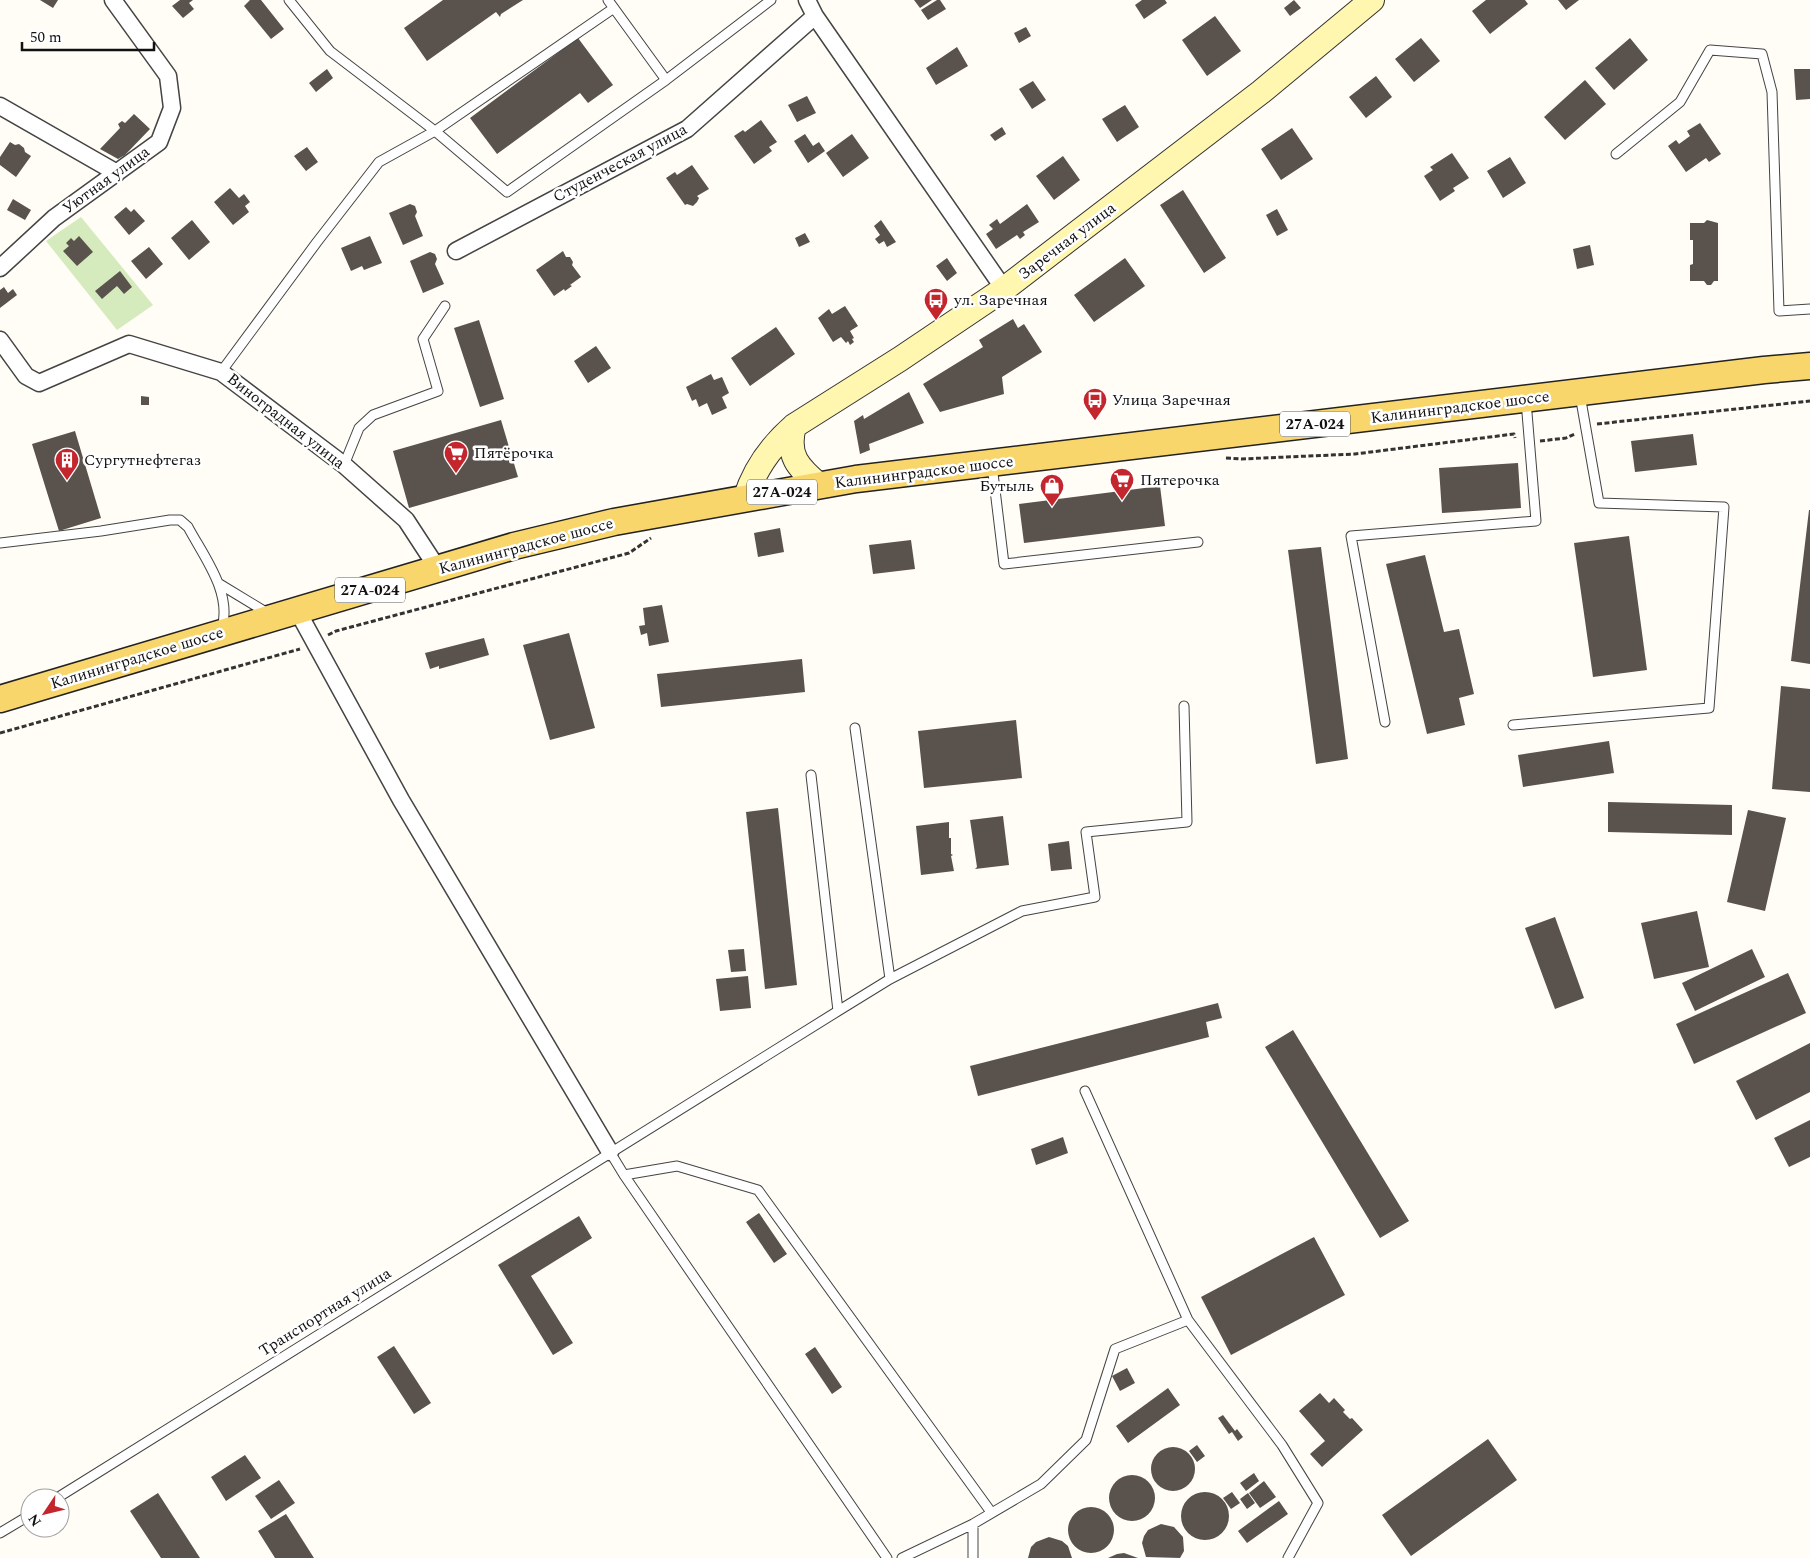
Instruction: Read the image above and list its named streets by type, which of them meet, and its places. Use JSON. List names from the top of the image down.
{
  "streets": {
    "main road": ["Заречная улица", "Калининградское шоссе", "27А-024"],
    "street": ["Студенческая улица", "Уютная улица", "Виноградная улица"],
    "lane": ["Транспортная улица"]
  },
  "crossings": [
    ["Заречная улица", "Калининградское шоссе"],
    ["Калининградское шоссе", "Виноградная улица"]
  ],
  "places": {
    "bus stop": ["ул. Заречная", "Улица Заречная"],
    "supermarket": ["Пятёрочка", "Пятерочка"],
    "building": ["Сургутнефтегаз"],
    "shop": ["Бутыль"]
  },
  "scale_bar": "50 m",
  "north": "bottom left"
}
